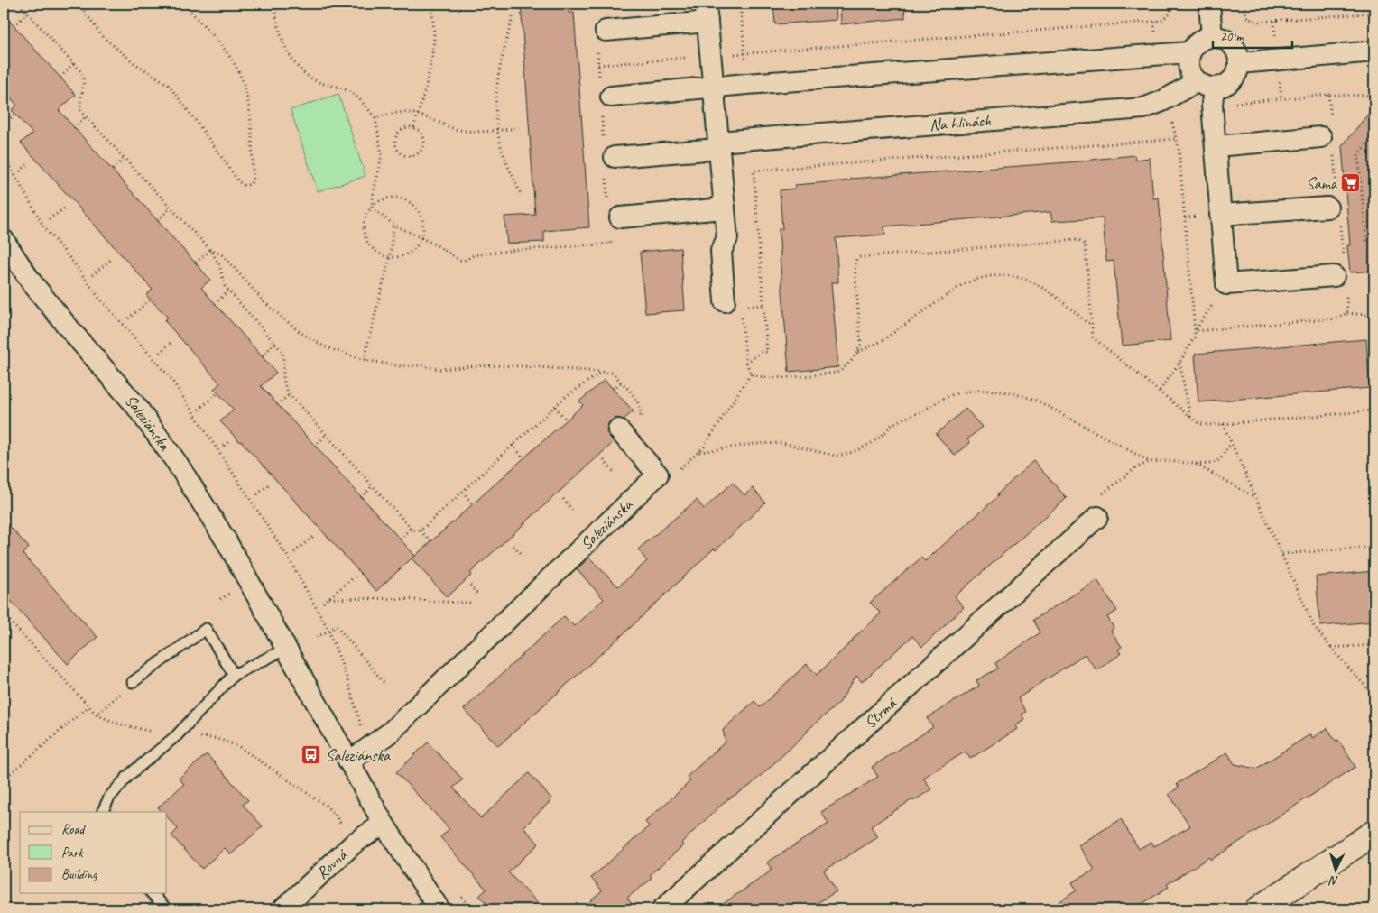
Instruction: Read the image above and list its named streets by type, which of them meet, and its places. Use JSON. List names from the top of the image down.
{
  "streets": {
    "street": [
      "Na hlinách",
      "Saleziánska",
      "Strmá",
      "Rovná"
    ]
  },
  "crossings": [
    ["Saleziánska", "Rovná"]
  ],
  "places": {
    "supermarket": ["Sama"],
    "bus stop": ["Saleziánska"]
  },
  "legend": ["Road", "Park", "Building"],
  "scale_bar": "20 m",
  "north": "bottom"
}
